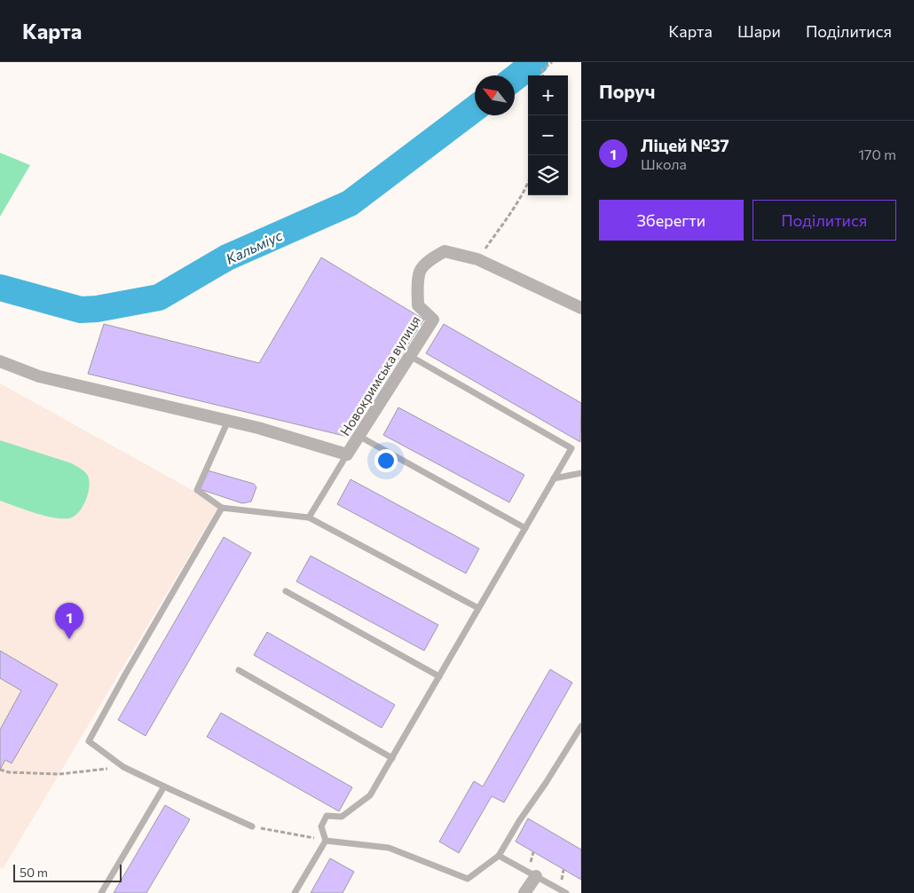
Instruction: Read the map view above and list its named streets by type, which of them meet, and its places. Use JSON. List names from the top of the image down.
{
  "streets": {
    "street": ["Новокримська вулиця"]
  },
  "water": ["Кальміус"],
  "scale_bar": "50 m",
  "north": "top left",
  "page": {
    "header": "Карта",
    "nav": ["Карта", "Шари", "Поділитися"],
    "heading": "Поруч",
    "map_buttons": ["+", "−"],
    "list": [
      {
        "mark": "1",
        "name": "Ліцей №37",
        "note": "Школа",
        "value": "170 m"
      }
    ],
    "buttons": ["Зберегти", "Поділитися"],
    "pins": "1",
    "scale": "50 m"
  }
}
